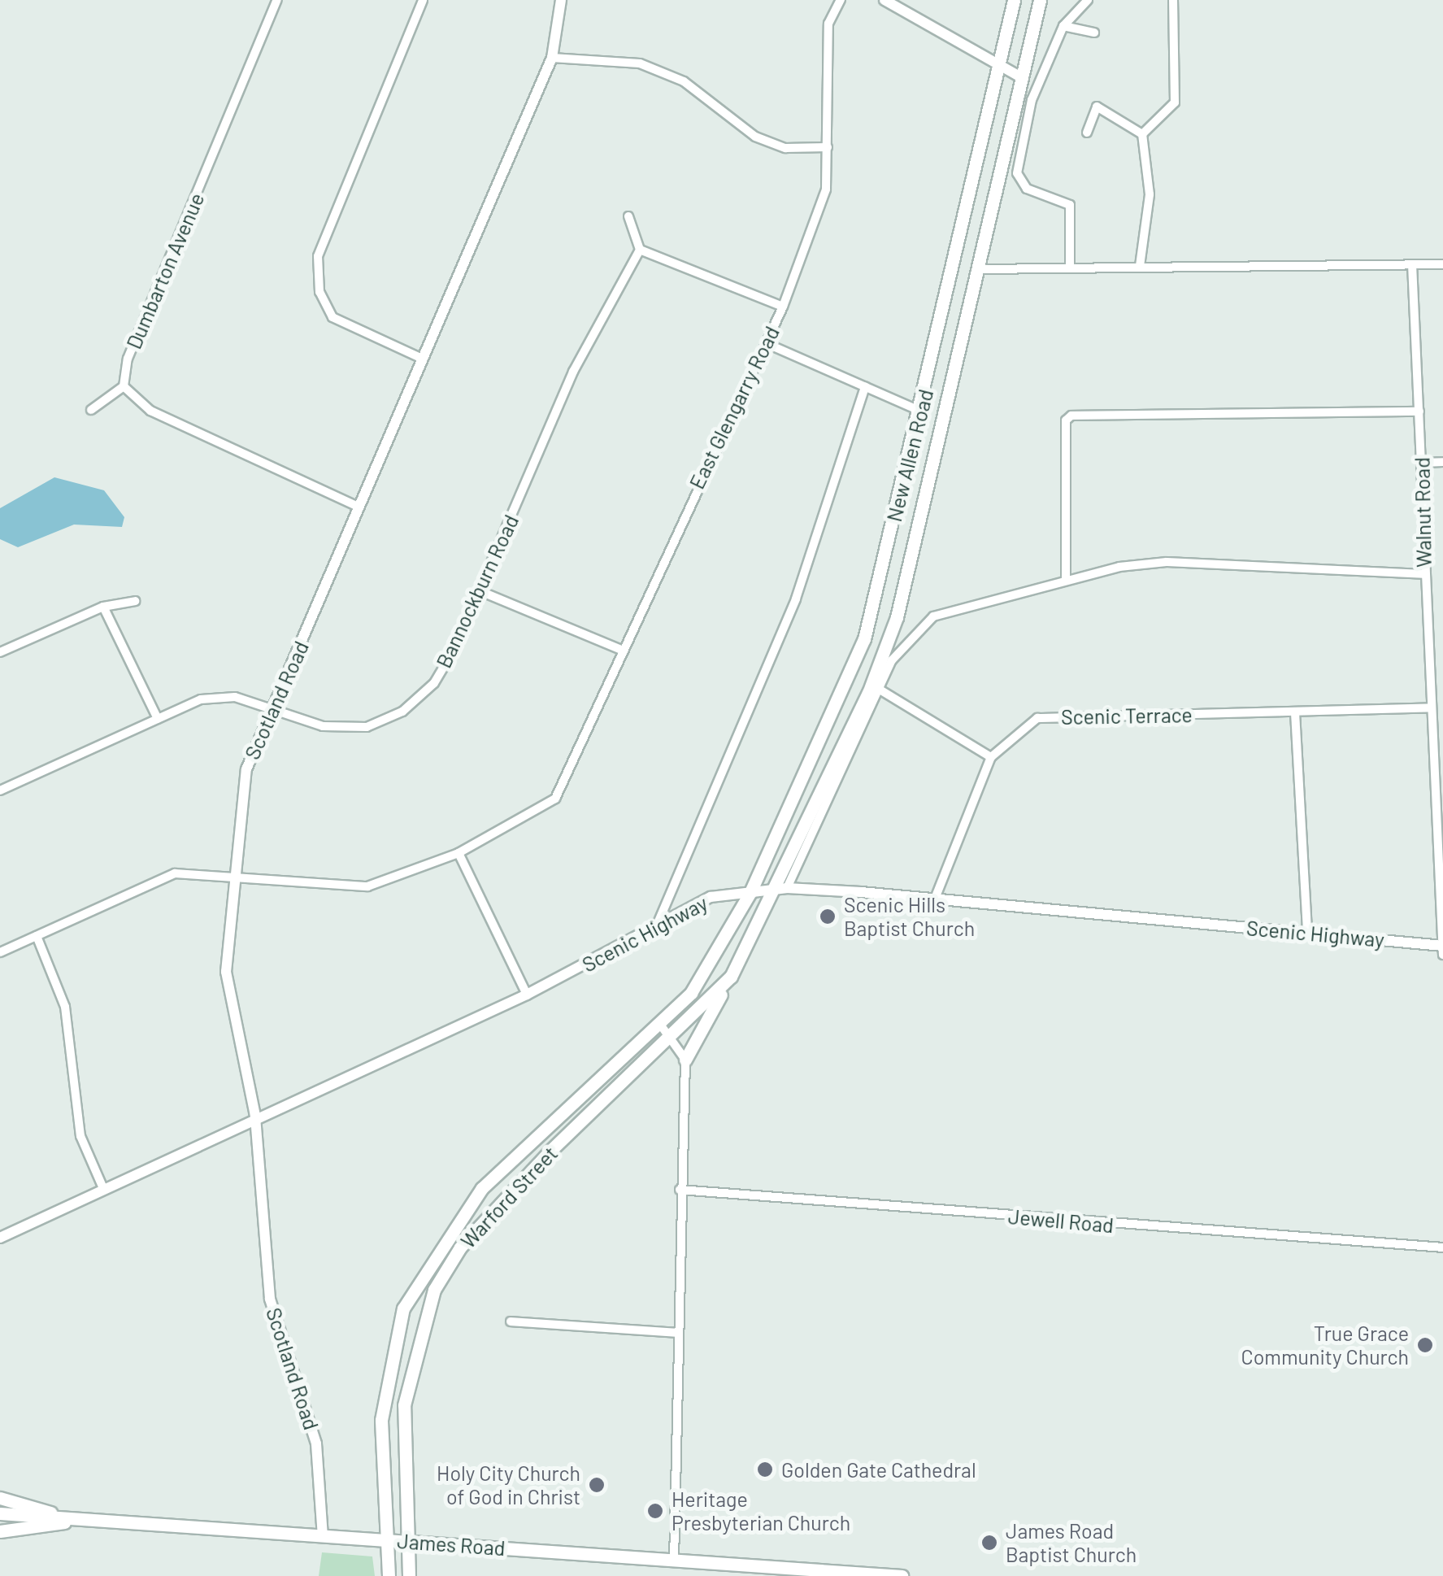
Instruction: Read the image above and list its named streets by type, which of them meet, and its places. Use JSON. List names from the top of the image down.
{
  "streets": {
    "main road": ["New Allen Road", "Warford Street", "James Road"],
    "street": [
      "Dumbarton Avenue",
      "East Glengarry Road",
      "Walnut Road",
      "Bannockburn Road",
      "Scotland Road",
      "Scenic Terrace",
      "Scenic Highway",
      "Jewell Road"
    ]
  },
  "crossings": [
    ["New Allen Road", "Scenic Highway"],
    ["New Allen Road", "Warford Street"],
    ["Walnut Road", "Scenic Terrace"],
    ["Walnut Road", "Scenic Highway"],
    ["Bannockburn Road", "Scotland Road"],
    ["Scotland Road", "Scenic Highway"],
    ["Scotland Road", "James Road"],
    ["Scenic Terrace", "Scenic Highway"],
    ["Scenic Highway", "Warford Street"],
    ["Warford Street", "James Road"]
  ],
  "places": [
    "Scenic Hills Baptist Church",
    "True Grace Community Church",
    "Golden Gate Cathedral",
    "Holy City Church of God in Christ",
    "Heritage Presbyterian Church",
    "James Road Baptist Church"
  ]
}
